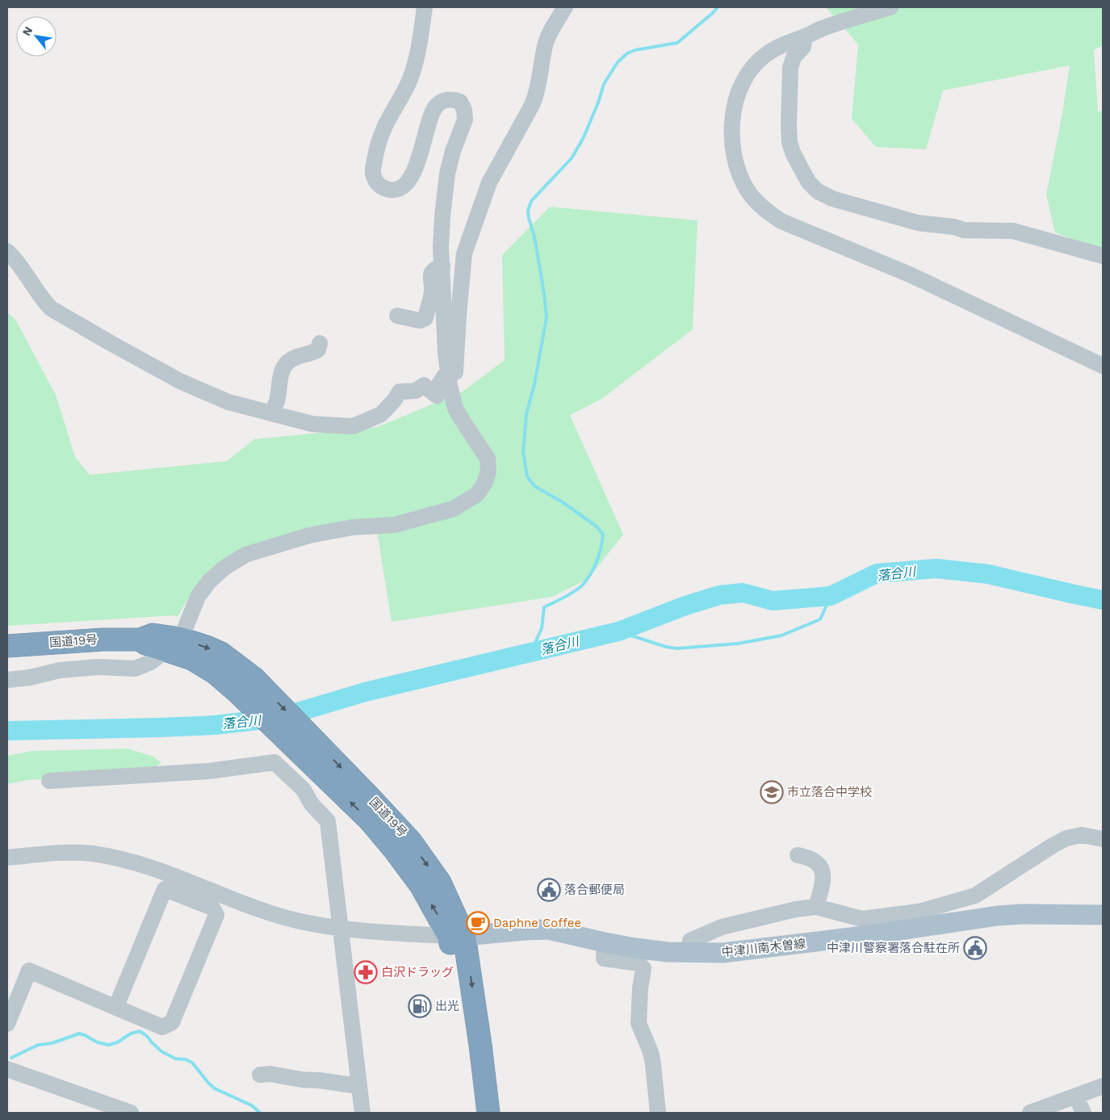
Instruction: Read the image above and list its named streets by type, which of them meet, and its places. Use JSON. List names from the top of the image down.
{
  "streets": {
    "highway": ["国道19号"],
    "main road": ["中津川南木曽線"]
  },
  "crossings": [
    ["国道19号", "中津川南木曽線"]
  ],
  "water": ["落合川"],
  "places": {
    "school or university": ["市立落合中学校"],
    "public building": ["落合郵便局", "中津川警察署落合駐在所"],
    "cafe": ["Daphne Coffee"],
    "pharmacy": ["白沢ドラッグ"],
    "fuel station": ["出光"]
  },
  "north": "top left"
}
